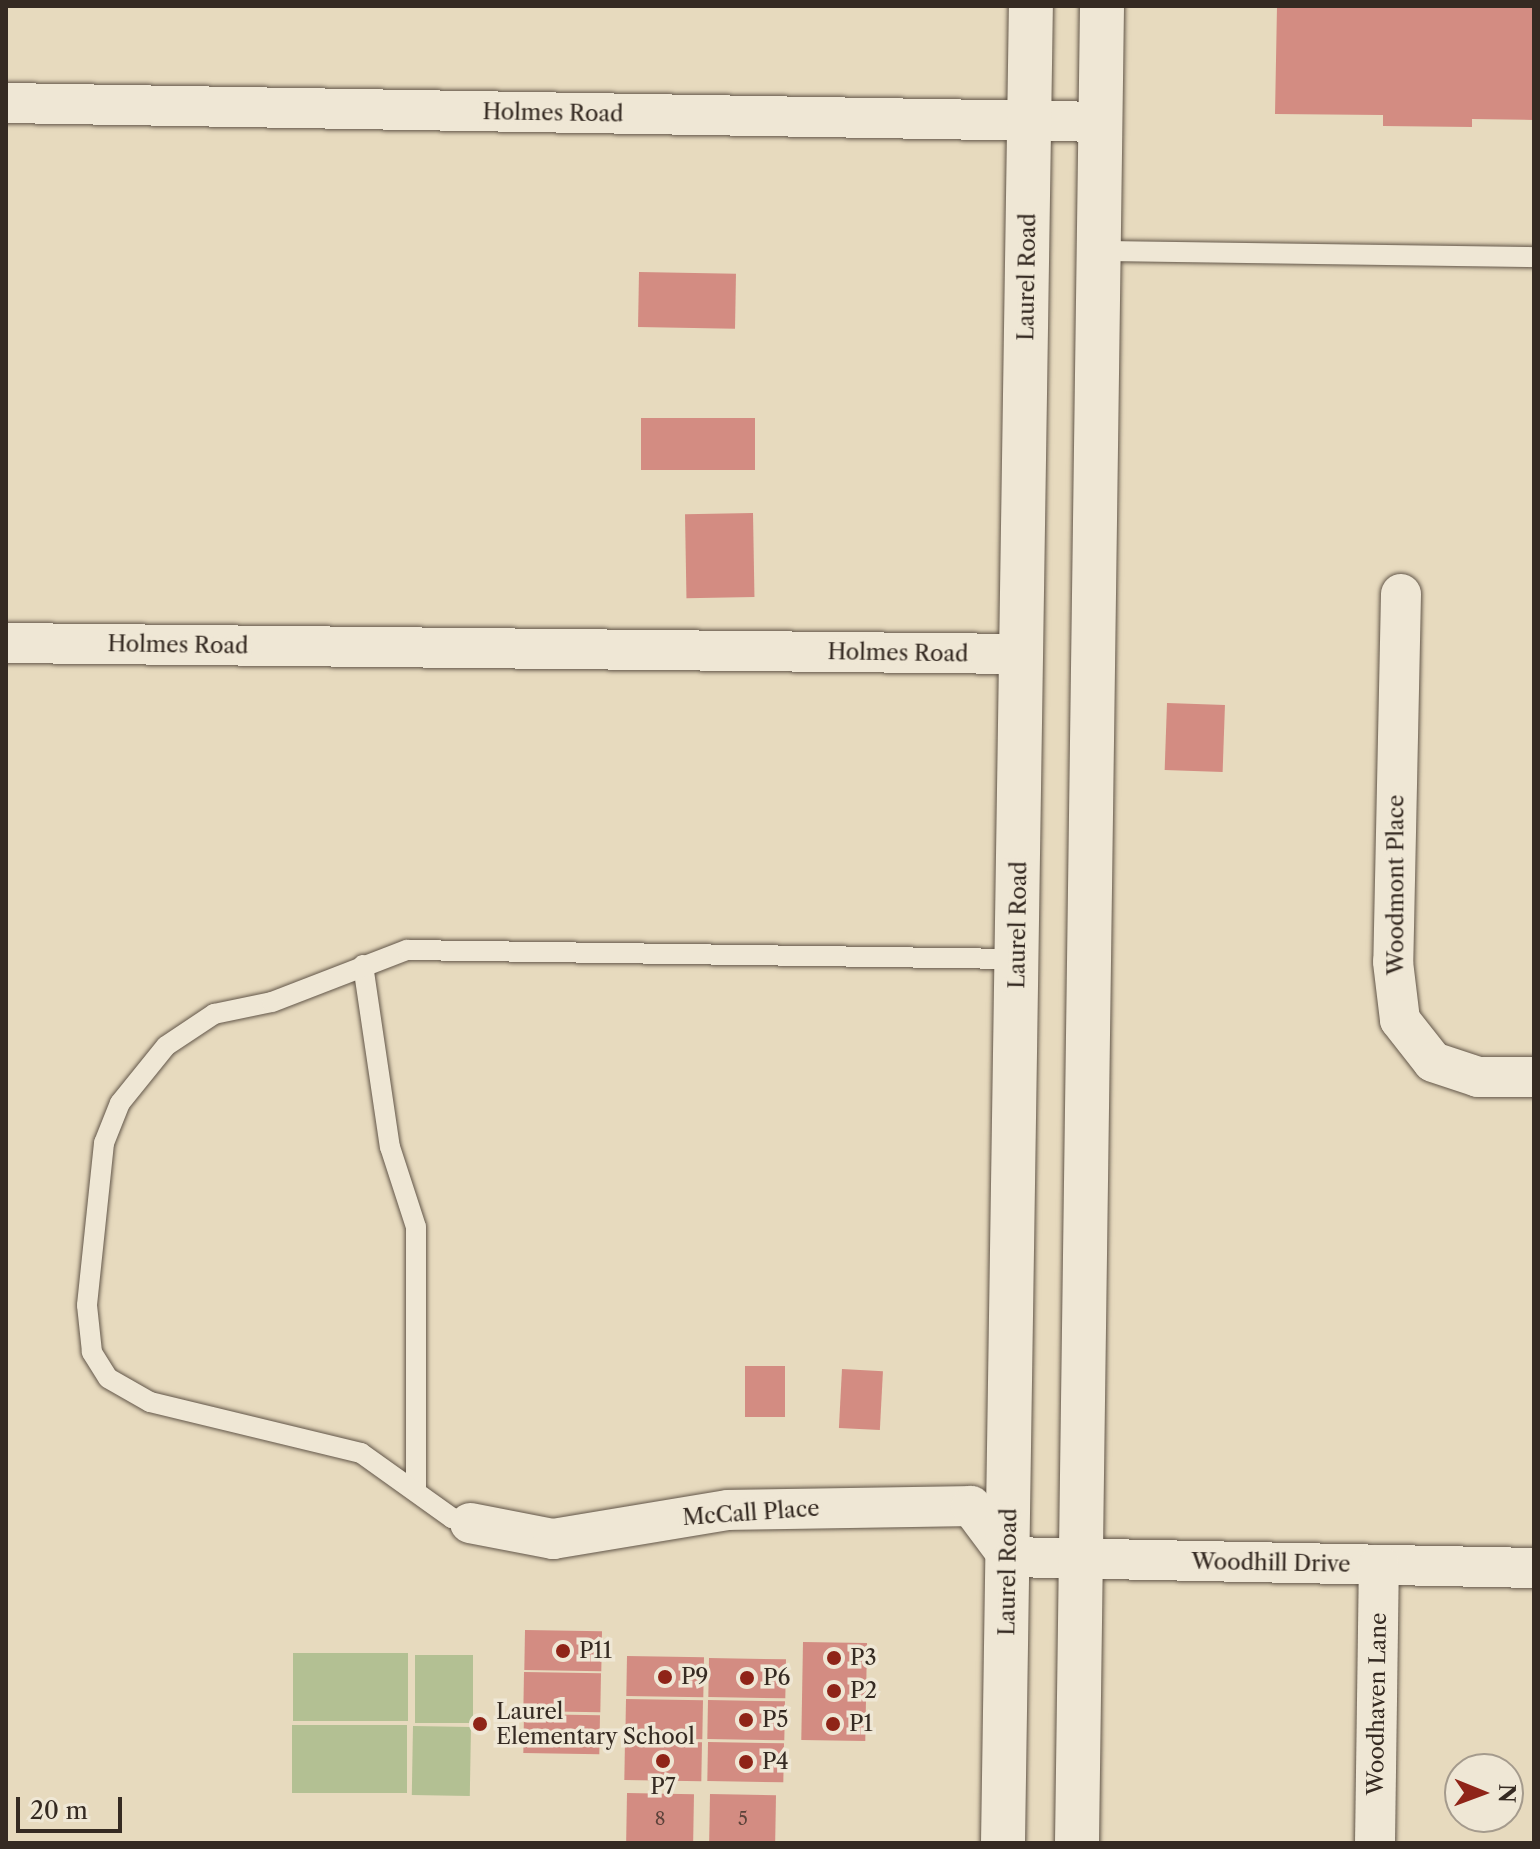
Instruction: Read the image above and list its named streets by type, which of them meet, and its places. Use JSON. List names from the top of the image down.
{
  "streets": {
    "main road": ["Laurel Road"],
    "street": [
      "Holmes Road",
      "Woodmont Place",
      "McCall Place",
      "Woodhill Drive",
      "Woodhaven Lane"
    ]
  },
  "crossings": [
    ["Holmes Road", "Laurel Road"],
    ["Laurel Road", "McCall Place"],
    ["Laurel Road", "Woodhill Drive"],
    ["McCall Place", "Woodhill Drive"],
    ["Woodhill Drive", "Woodhaven Lane"]
  ],
  "places": [
    "P11",
    "P3",
    "P9",
    "P6",
    "P2",
    "P5",
    "Laurel Elementary School",
    "P1",
    "P7",
    "P4"
  ],
  "house_numbers": ["8", "5"],
  "scale_bar": "20 m",
  "north": "right"
}
